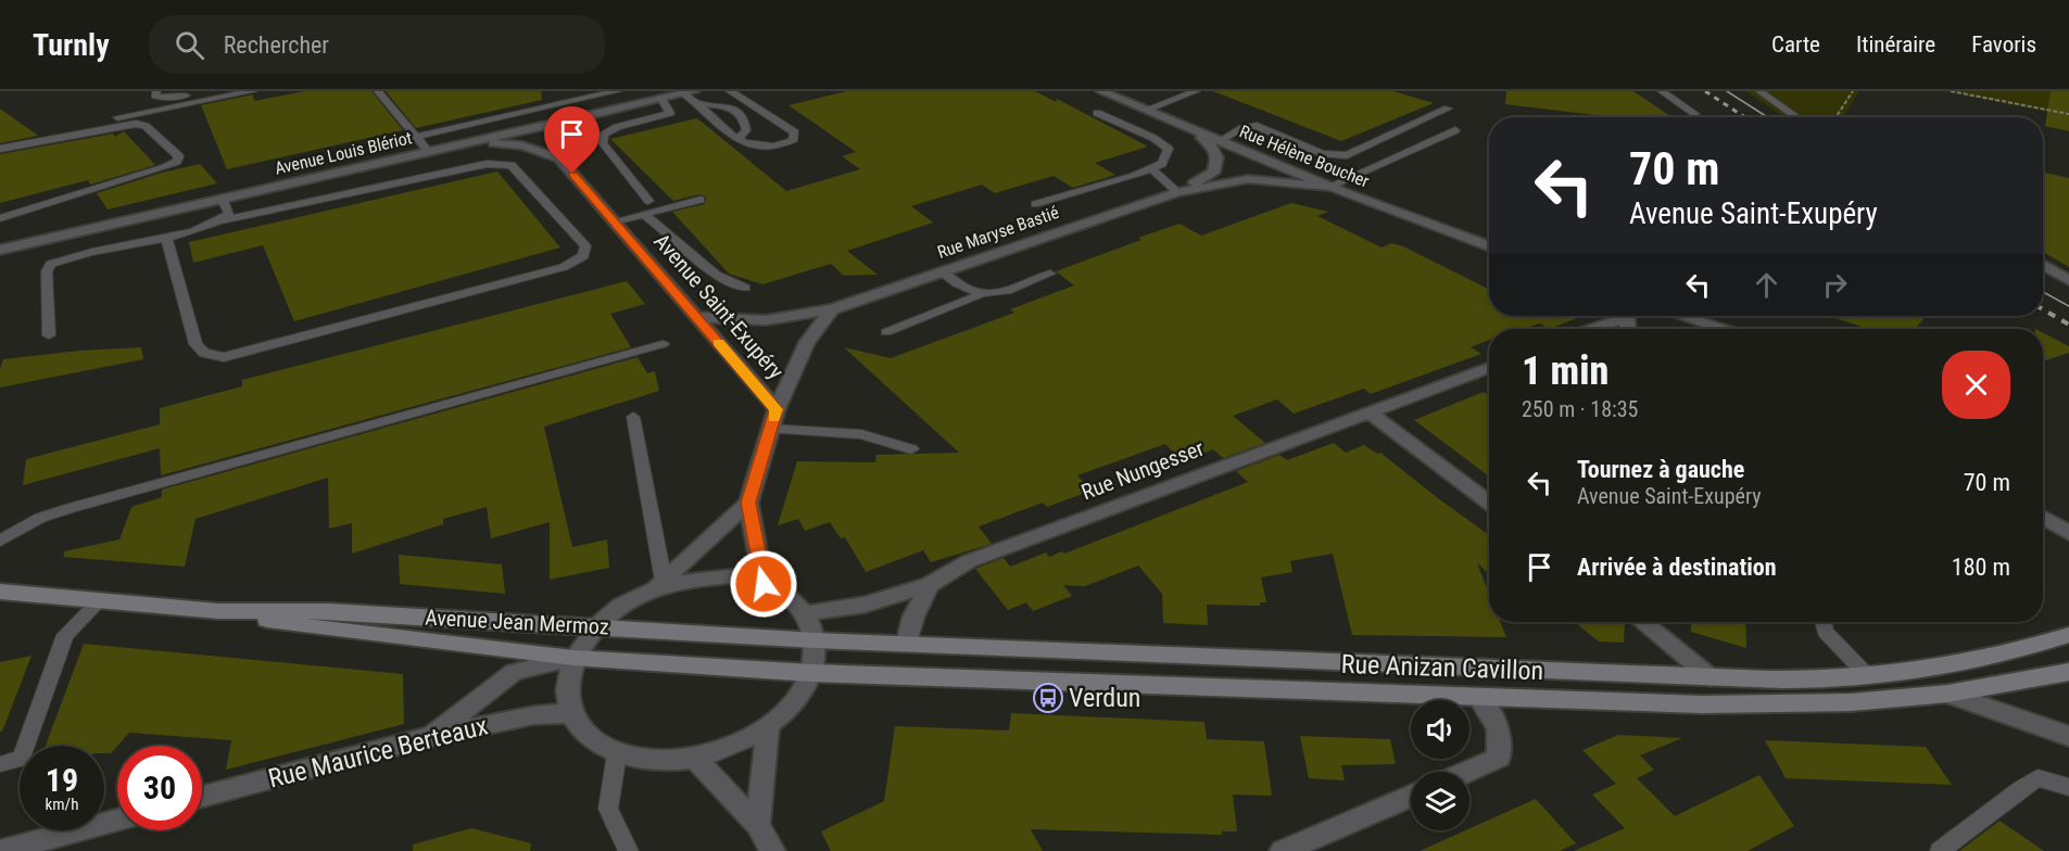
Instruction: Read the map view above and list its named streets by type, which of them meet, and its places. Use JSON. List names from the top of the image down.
{
  "streets": {
    "main road": ["Avenue Jean Mermoz", "Rue Anizan Cavillon"],
    "street": [
      "Avenue Louis Blériot",
      "Rue Hélène Boucher",
      "Rue Maryse Bastié",
      "Avenue Saint-Exupéry",
      "Rue Nungesser",
      "Rue Maurice Berteaux"
    ]
  },
  "crossings": [
    ["Avenue Louis Blériot", "Avenue Saint-Exupéry"],
    ["Rue Hélène Boucher", "Rue Maryse Bastié"],
    ["Rue Maryse Bastié", "Avenue Saint-Exupéry"],
    ["Avenue Jean Mermoz", "Rue Anizan Cavillon"]
  ],
  "places": {
    "bus stop": ["Verdun"]
  },
  "page": {
    "header": "Turnly",
    "search": "Rechercher",
    "nav": ["Carte", "Itinéraire", "Favoris"],
    "turn": ["70 m", "Avenue Saint-Exupéry"],
    "heading": ["1 min", "250 m · 18:35"],
    "list": [
      {
        "name": "Tournez à gauche",
        "note": "Avenue Saint-Exupéry",
        "value": "70 m"
      },
      {
        "name": "Arrivée à destination",
        "value": "180 m"
      }
    ],
    "speed": "19 km/h",
    "limit": "30"
  }
}
